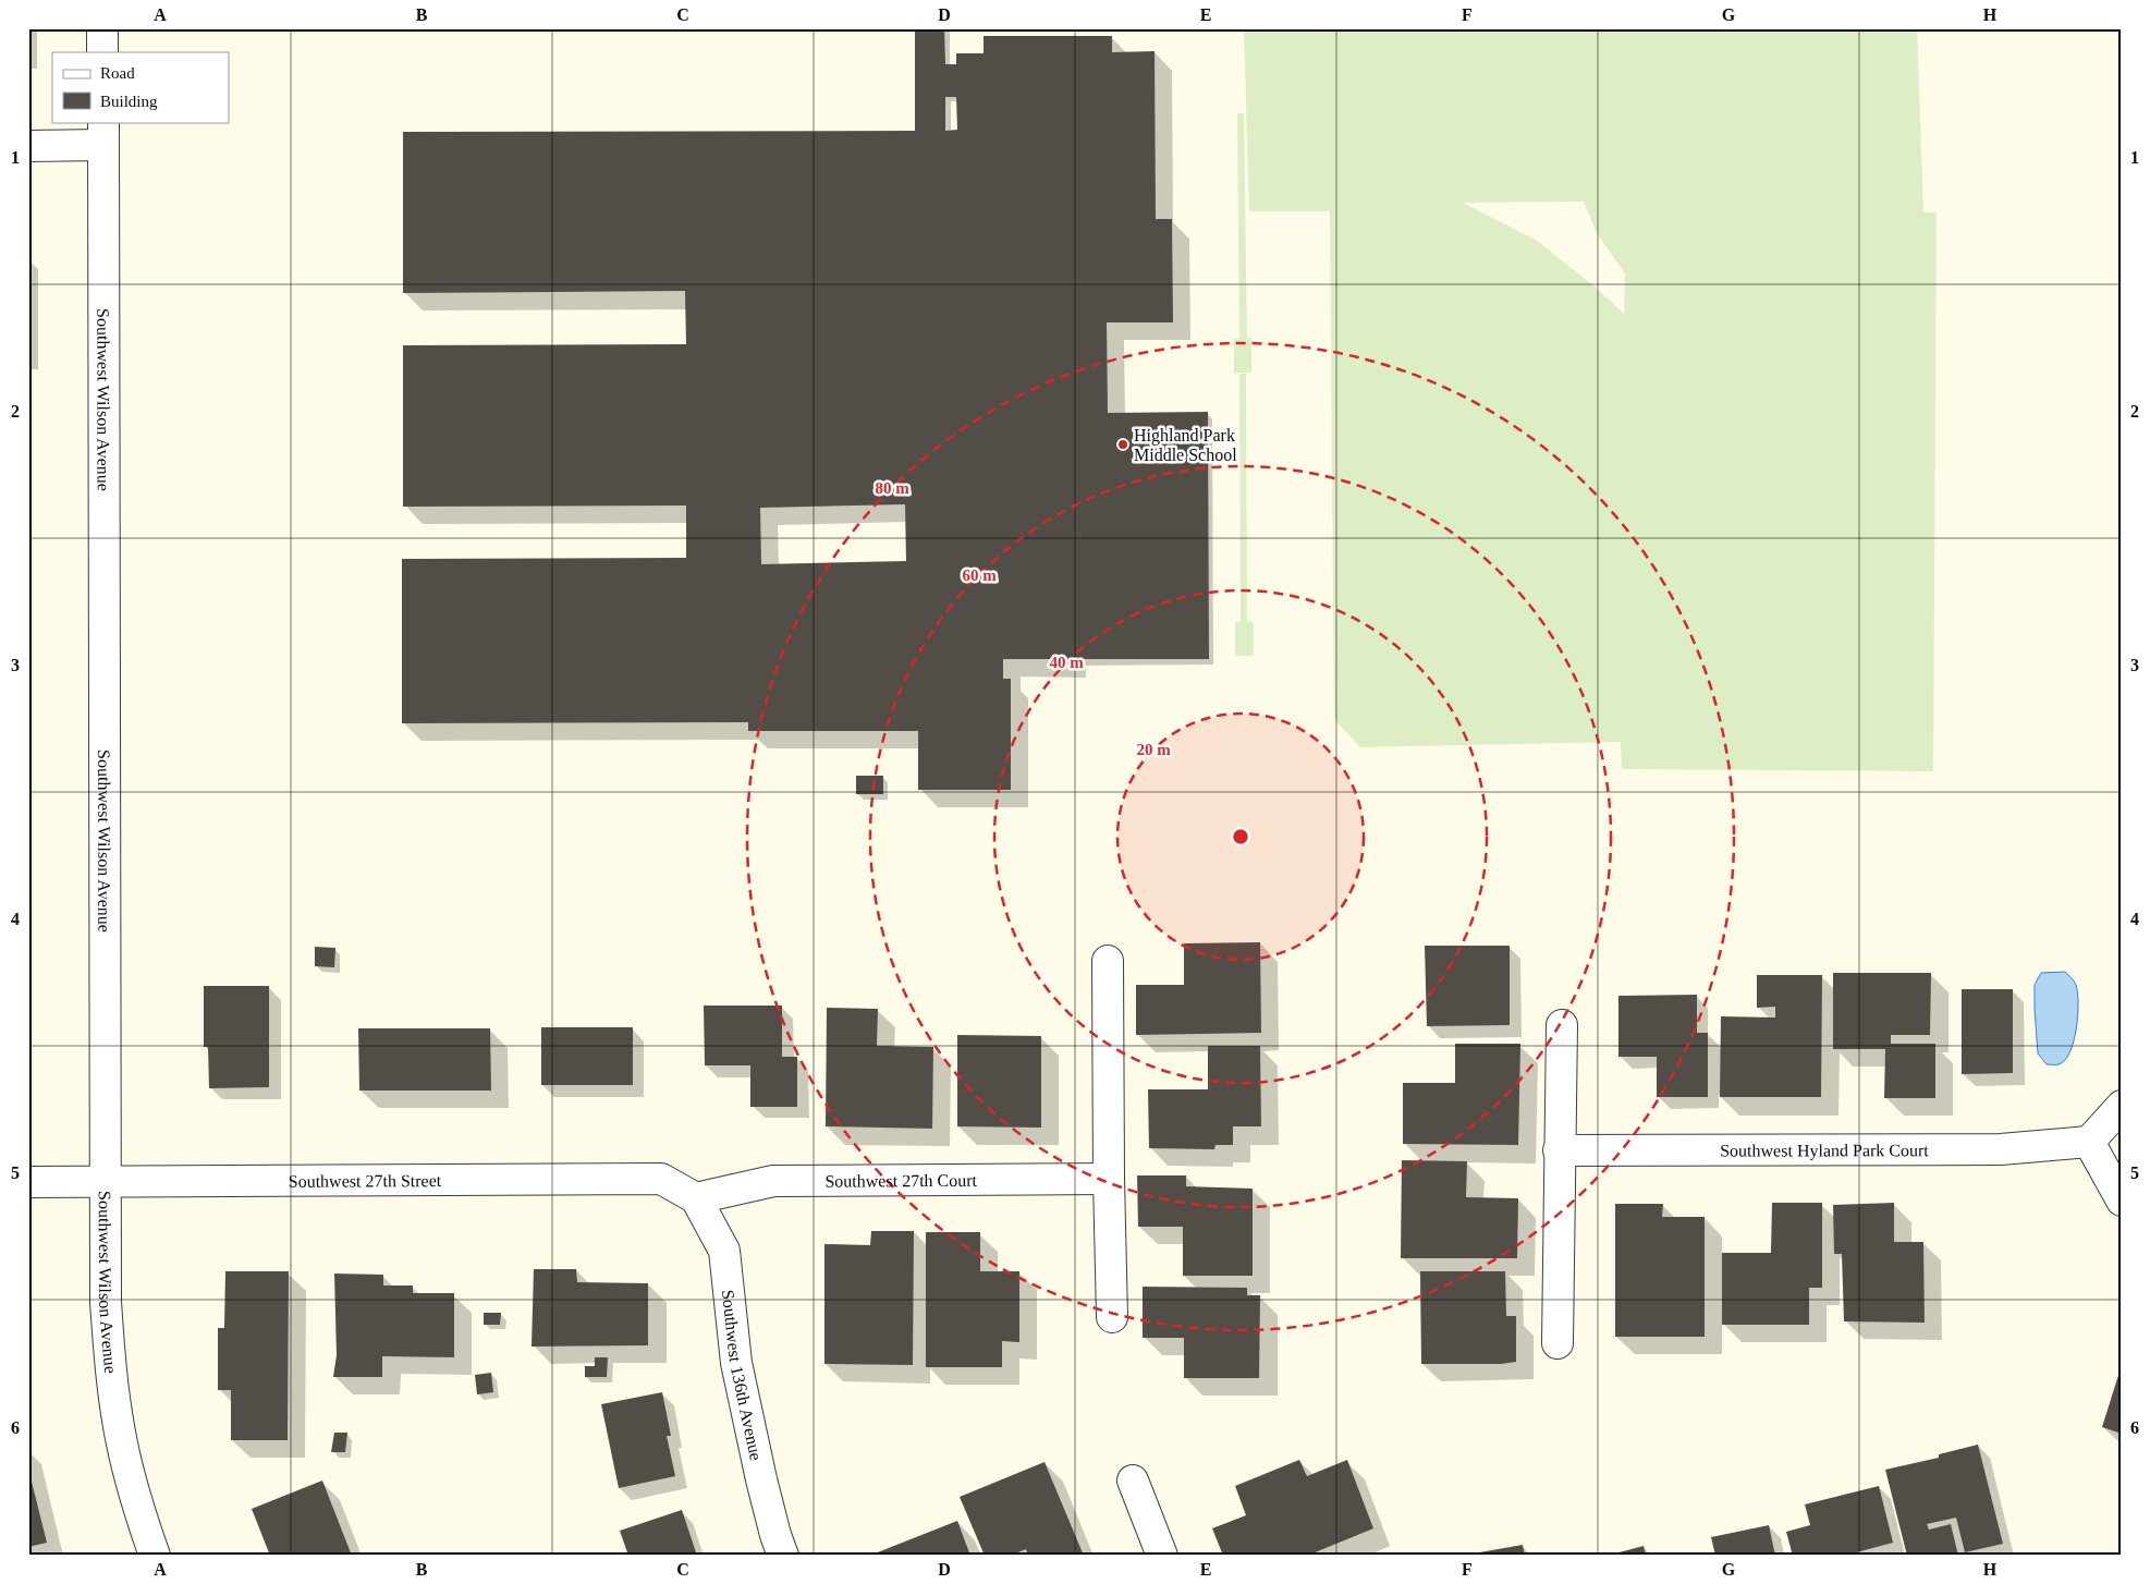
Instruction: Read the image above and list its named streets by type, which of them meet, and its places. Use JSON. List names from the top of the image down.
{
  "streets": {
    "street": [
      "Southwest Wilson Avenue",
      "Southwest Hyland Park Court",
      "Southwest 27th Street",
      "Southwest 27th Court",
      "Southwest 136th Avenue"
    ]
  },
  "crossings": [
    ["Southwest Wilson Avenue", "Southwest 27th Street"],
    ["Southwest 27th Street", "Southwest 27th Court"],
    ["Southwest 27th Street", "Southwest 136th Avenue"],
    ["Southwest 27th Court", "Southwest 136th Avenue"]
  ],
  "places": ["Highland Park Middle School"],
  "legend": ["Road", "Building"],
  "grid": {
    "columns": [
      "A",
      "B",
      "C",
      "D",
      "E",
      "F",
      "G",
      "H"
    ],
    "rows": [
      "1",
      "2",
      "3",
      "4",
      "5",
      "6"
    ]
  },
  "rings": [
    "80 m",
    "60 m",
    "40 m",
    "20 m"
  ]
}
